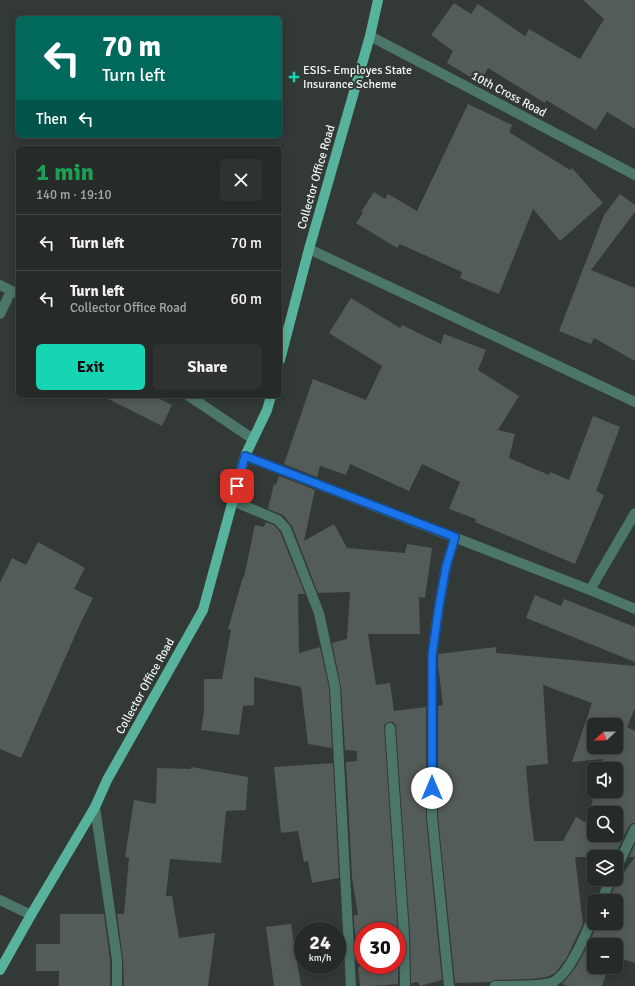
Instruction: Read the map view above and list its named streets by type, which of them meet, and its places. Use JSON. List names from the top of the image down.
{
  "streets": {
    "main road": ["Collector Office Road"],
    "street": ["10th Cross Road"]
  },
  "crossings": [
    ["10th Cross Road", "Collector Office Road"]
  ],
  "places": {
    "health": ["ESIS- Employes State Insurance Scheme"]
  },
  "north": "left",
  "page": {
    "turn": ["70 m", "Turn left"],
    "then": "Then",
    "heading": ["1 min", "140 m · 19:10"],
    "list": [
      {
        "name": "Turn left",
        "value": "70 m"
      },
      {
        "name": "Turn left",
        "note": "Collector Office Road",
        "value": "60 m"
      }
    ],
    "buttons": ["Exit", "Share"],
    "map_buttons": ["+", "−"],
    "speed": "24 km/h",
    "limit": "30"
  }
}
